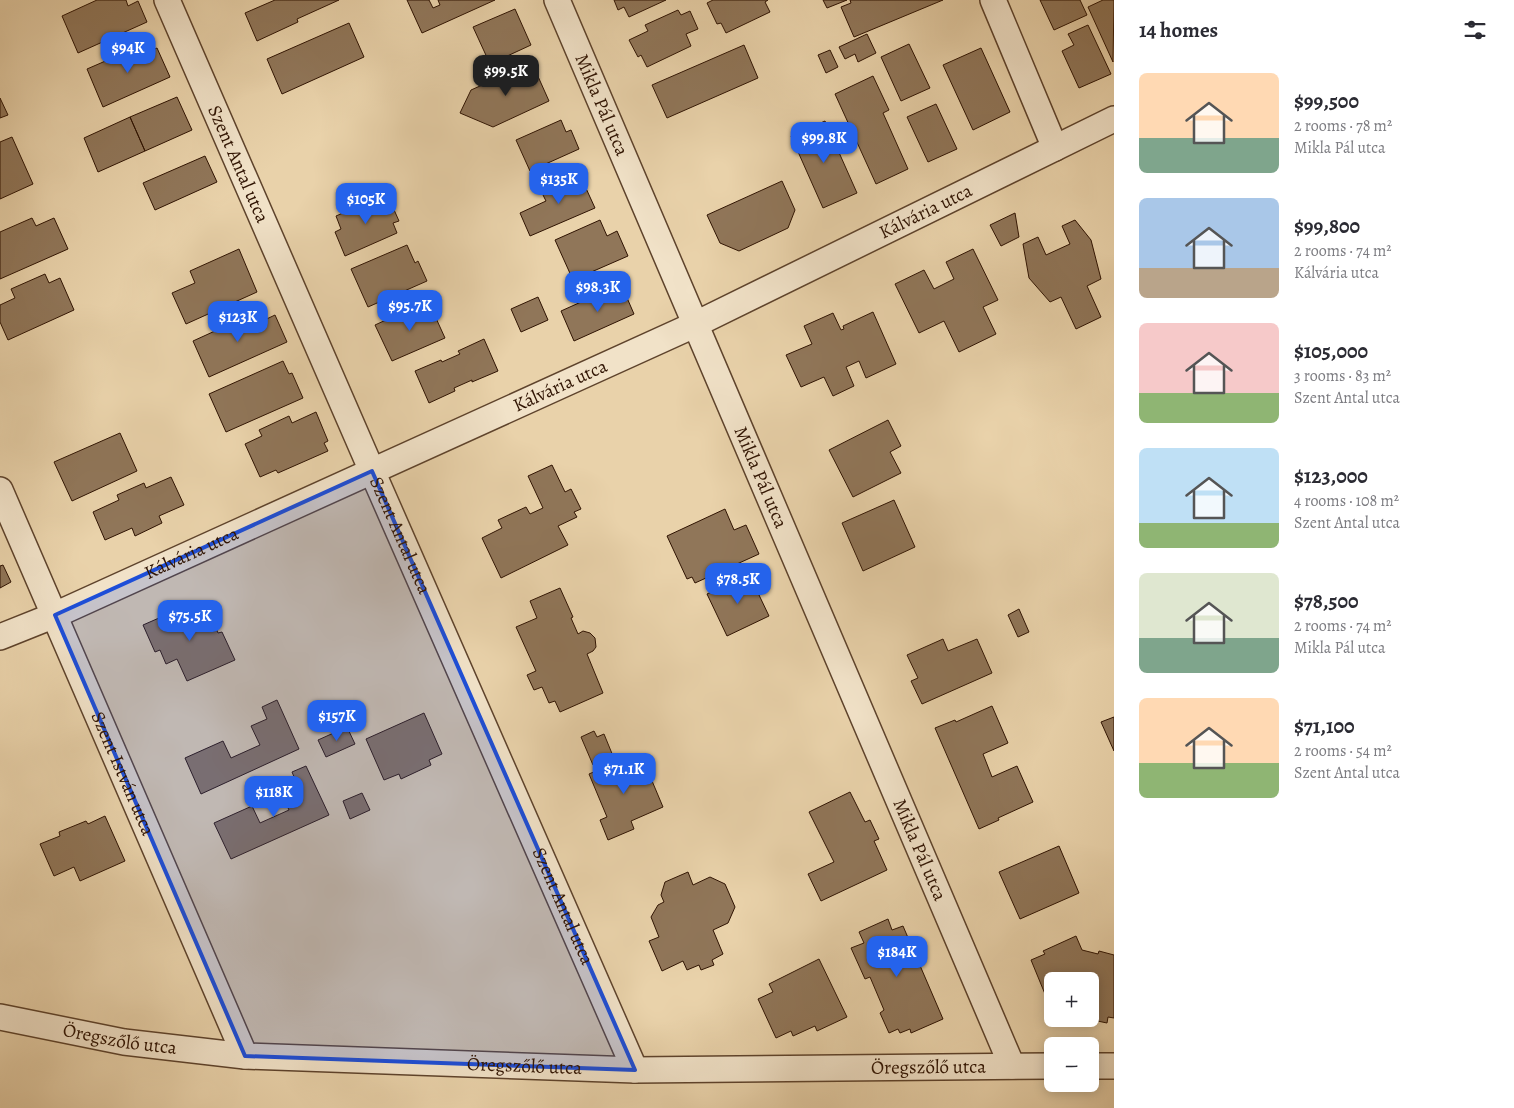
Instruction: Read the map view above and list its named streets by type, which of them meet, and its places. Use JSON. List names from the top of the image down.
{
  "streets": {
    "street": [
      "Mikla Pál utca",
      "Szent Antal utca",
      "Kálvária utca",
      "Szent István utca",
      "Öregszőlő utca"
    ]
  },
  "crossings": [
    ["Mikla Pál utca", "Kálvária utca"],
    ["Mikla Pál utca", "Öregszőlő utca"],
    ["Szent Antal utca", "Kálvária utca"],
    ["Szent Antal utca", "Öregszőlő utca"],
    ["Kálvária utca", "Szent István utca"],
    ["Szent István utca", "Öregszőlő utca"]
  ],
  "page": {
    "heading": "14 homes",
    "price": [
      "$94K",
      "$99.5K",
      "$99.8K",
      "$135K",
      "$105K",
      "$98.3K",
      "$95.7K",
      "$123K",
      "$78.5K",
      "$75.5K",
      "$157K",
      "$71.1K",
      "$118K",
      "$184K"
    ],
    "list": [
      {
        "name": "$99,500",
        "note": "2 rooms · 78 m² · Mikla Pál utca"
      },
      {
        "name": "$99,800",
        "note": "2 rooms · 74 m² · Kálvária utca"
      },
      {
        "name": "$105,000",
        "note": "3 rooms · 83 m² · Szent Antal utca"
      },
      {
        "name": "$123,000",
        "note": "4 rooms · 108 m² · Szent Antal utca"
      },
      {
        "name": "$78,500",
        "note": "2 rooms · 74 m² · Mikla Pál utca"
      },
      {
        "name": "$71,100",
        "note": "2 rooms · 54 m² · Szent Antal utca"
      }
    ],
    "map_buttons": ["+", "−"]
  }
}
